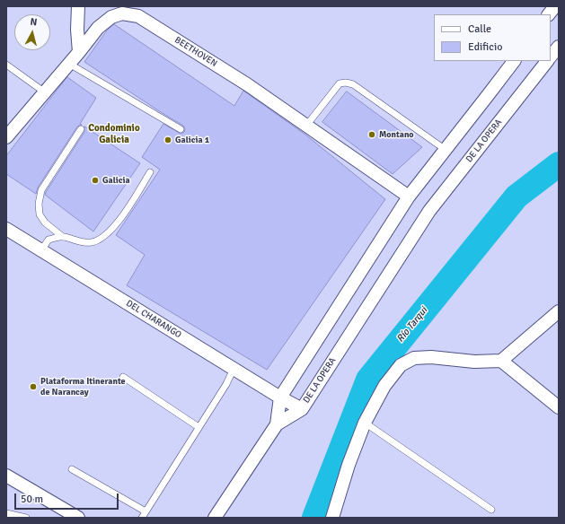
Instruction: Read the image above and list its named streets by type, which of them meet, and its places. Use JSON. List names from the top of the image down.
{
  "streets": {
    "street": ["BEETHOVEN", "DE LA OPERA", "DEL CHARANGO"]
  },
  "crossings": [
    ["DE LA OPERA", "DEL CHARANGO"]
  ],
  "districts": ["Condominio Galicia"],
  "water": ["Río Tarqui"],
  "places": [
    "Montano",
    "Galicia 1",
    "Galicia",
    "Plataforma Itinerante de Narancay"
  ],
  "legend": ["Calle", "Edificio"],
  "scale_bar": "50 m",
  "north": "top"
}
